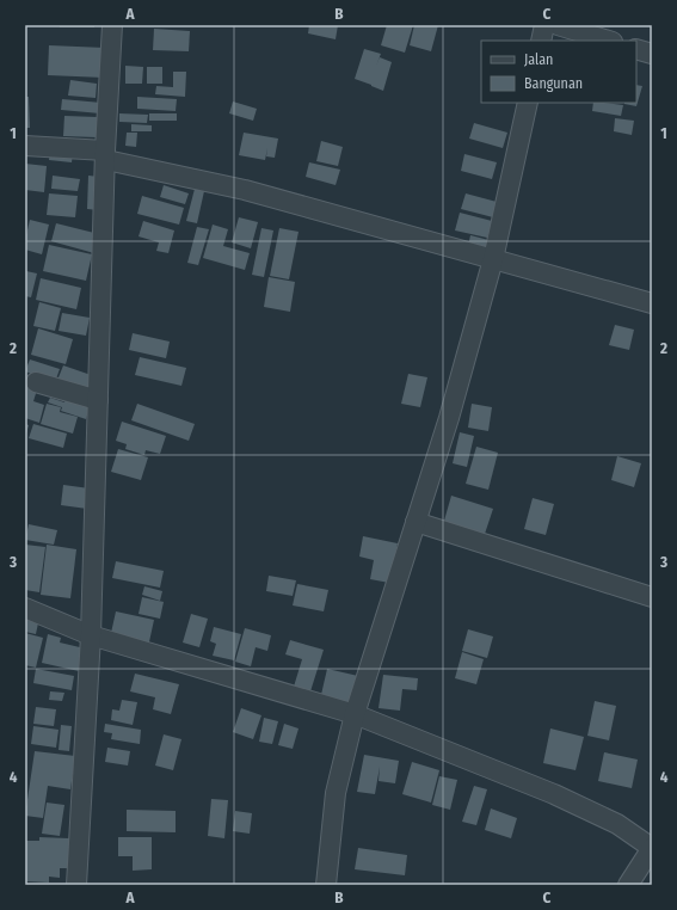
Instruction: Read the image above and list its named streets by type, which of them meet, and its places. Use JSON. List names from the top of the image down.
{
  "legend": ["Jalan", "Bangunan"],
  "grid": {
    "columns": ["A", "B", "C"],
    "rows": [
      "1",
      "2",
      "3",
      "4"
    ]
  }
}
